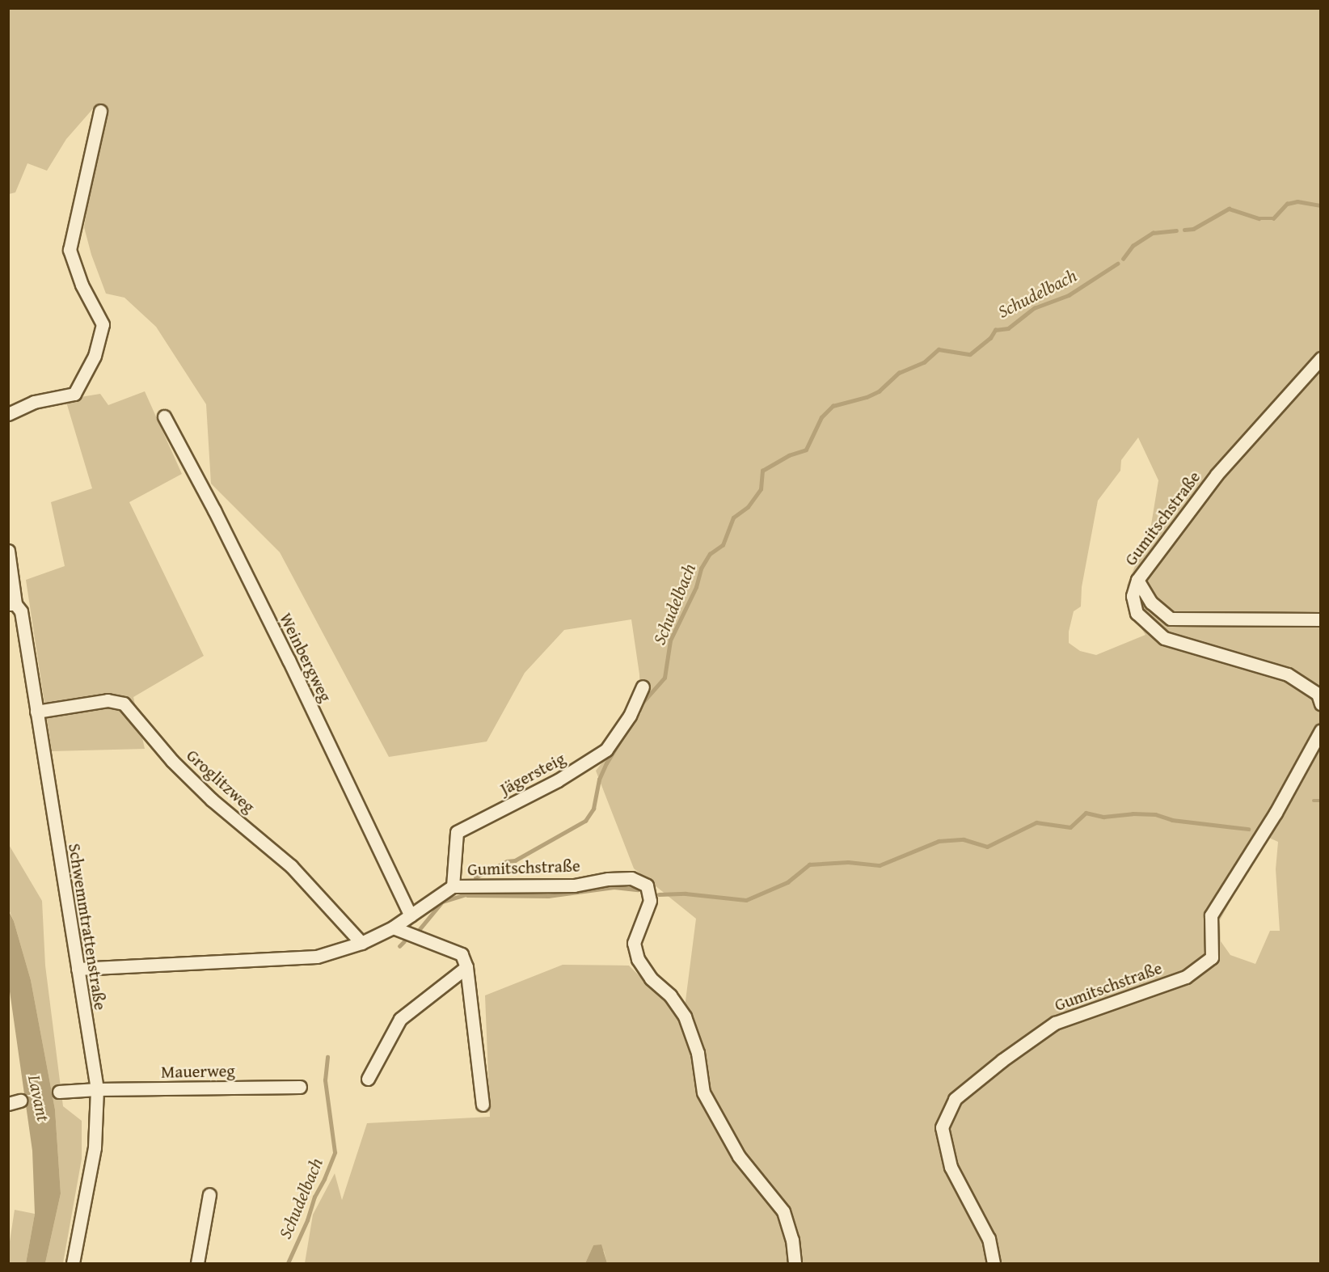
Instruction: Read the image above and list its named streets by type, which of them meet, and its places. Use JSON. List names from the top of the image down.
{
  "streets": {
    "street": [
      "Gumitschstraße",
      "Weinbergweg",
      "Jägersteig",
      "Groglitzweg",
      "Schwemmtrattenstraße",
      "Mauerweg"
    ]
  },
  "crossings": [
    ["Gumitschstraße", "Weinbergweg"],
    ["Gumitschstraße", "Jägersteig"],
    ["Gumitschstraße", "Groglitzweg"],
    ["Gumitschstraße", "Schwemmtrattenstraße"],
    ["Groglitzweg", "Schwemmtrattenstraße"],
    ["Schwemmtrattenstraße", "Mauerweg"]
  ],
  "water": ["Schudelbach", "Lavant"]
}
